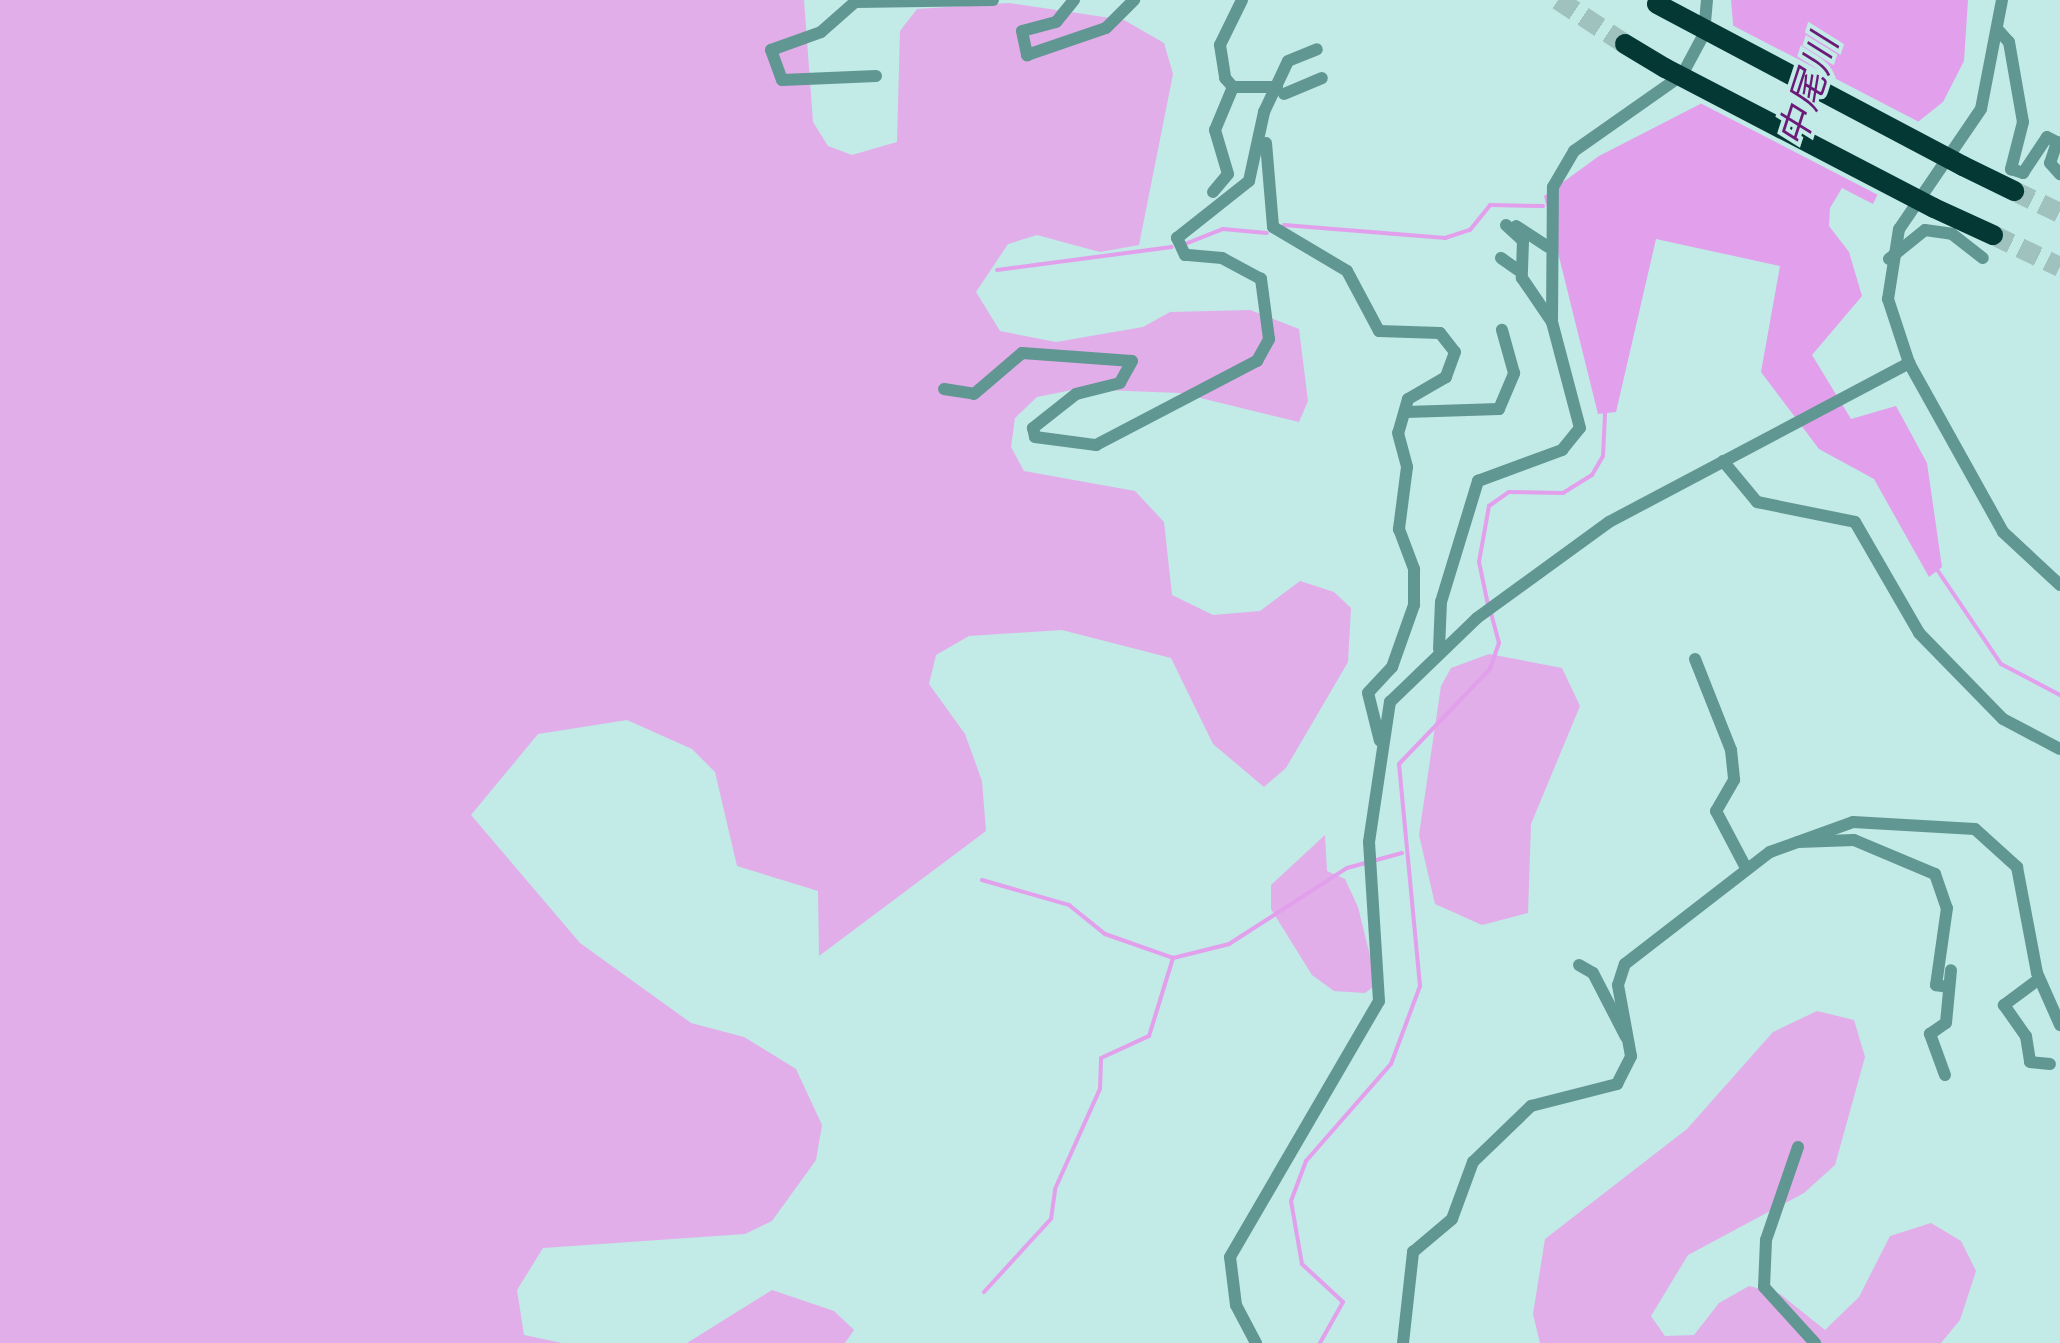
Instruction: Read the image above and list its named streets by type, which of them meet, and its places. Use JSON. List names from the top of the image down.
{
  "water": ["中尾川"]
}
